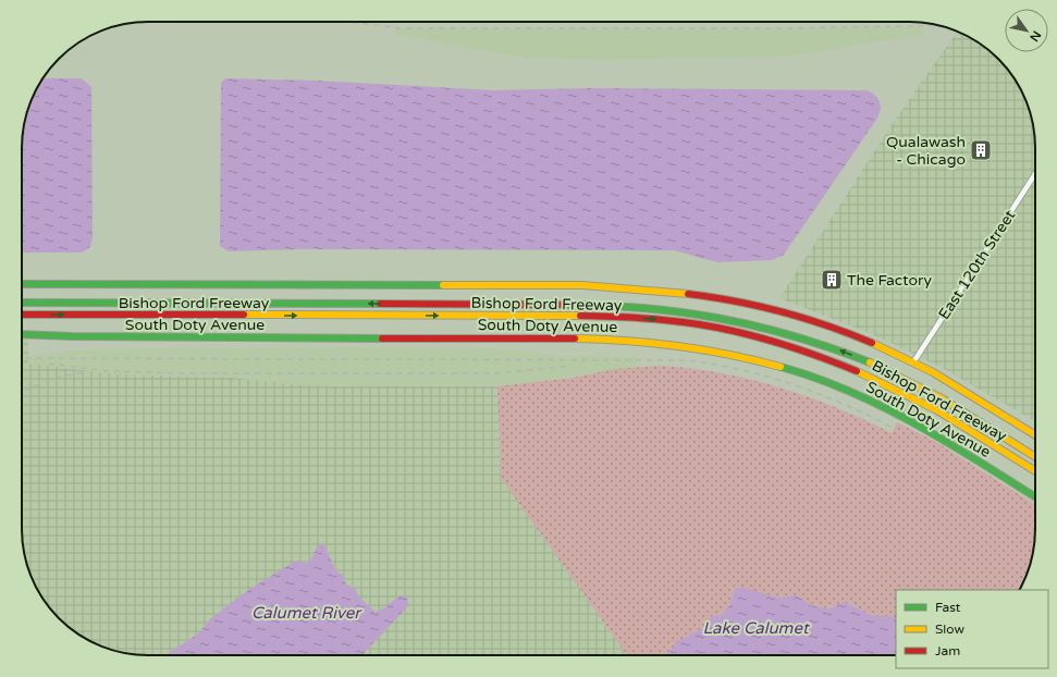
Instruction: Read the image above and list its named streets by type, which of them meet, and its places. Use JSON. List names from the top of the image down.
{
  "streets": {
    "main road": ["Bishop Ford Freeway", "South Doty Avenue"],
    "street": ["East 120th Street"]
  },
  "water": ["Calumet River", "Lake Calumet"],
  "places": {
    "building": ["Qualawash - Chicago", "The Factory"]
  },
  "legend": ["Fast", "Slow", "Jam"],
  "north": "bottom right"
}
